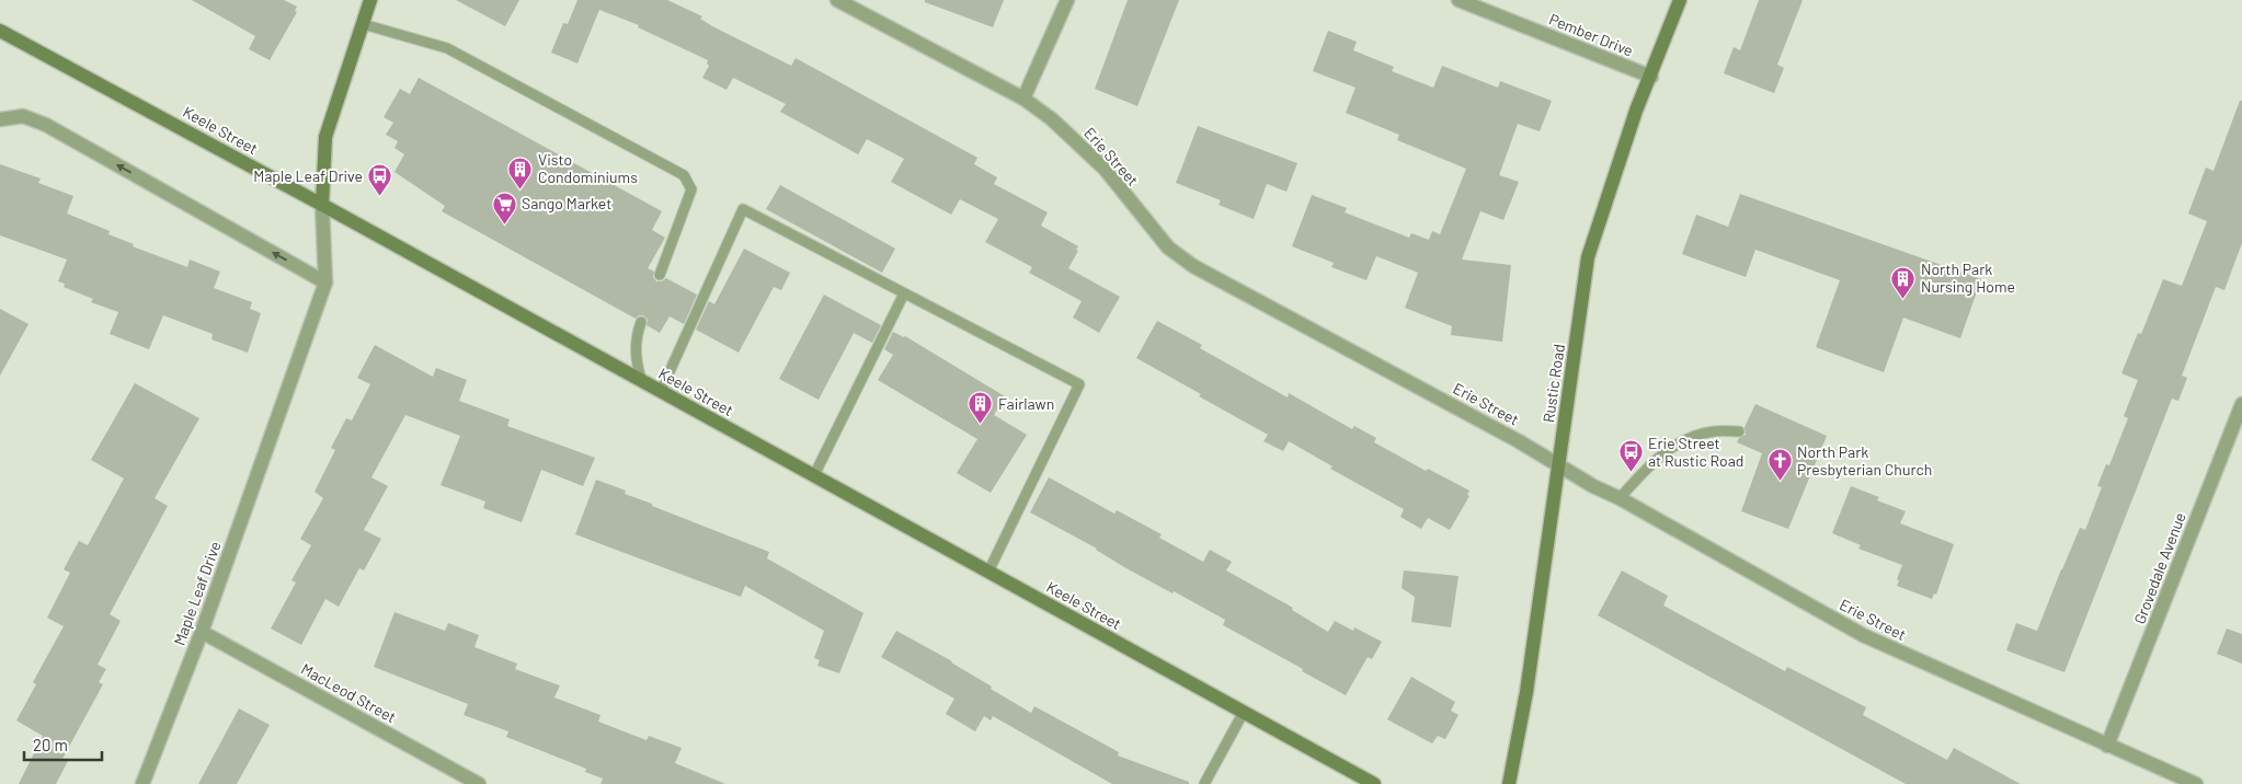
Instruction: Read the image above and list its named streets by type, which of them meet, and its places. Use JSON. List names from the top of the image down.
{
  "streets": {
    "main road": ["Keele Street", "Rustic Road", "Maple Leaf Drive"],
    "street": [
      "Pember Drive",
      "Erie Street",
      "Grovedale Avenue",
      "MacLeod Street"
    ]
  },
  "crossings": [
    ["Pember Drive", "Rustic Road"],
    ["Keele Street", "Maple Leaf Drive"],
    ["Erie Street", "Rustic Road"],
    ["Erie Street", "Grovedale Avenue"],
    ["Maple Leaf Drive", "MacLeod Street"]
  ],
  "places": {
    "building": ["Visto Condominiums", "North Park Nursing Home", "Fairlawn"],
    "bus stop": ["Maple Leaf Drive", "Erie Street at Rustic Road"],
    "supermarket": ["Sango Market"],
    "church": ["North Park Presbyterian Church"]
  },
  "scale_bar": "20 m"
}
